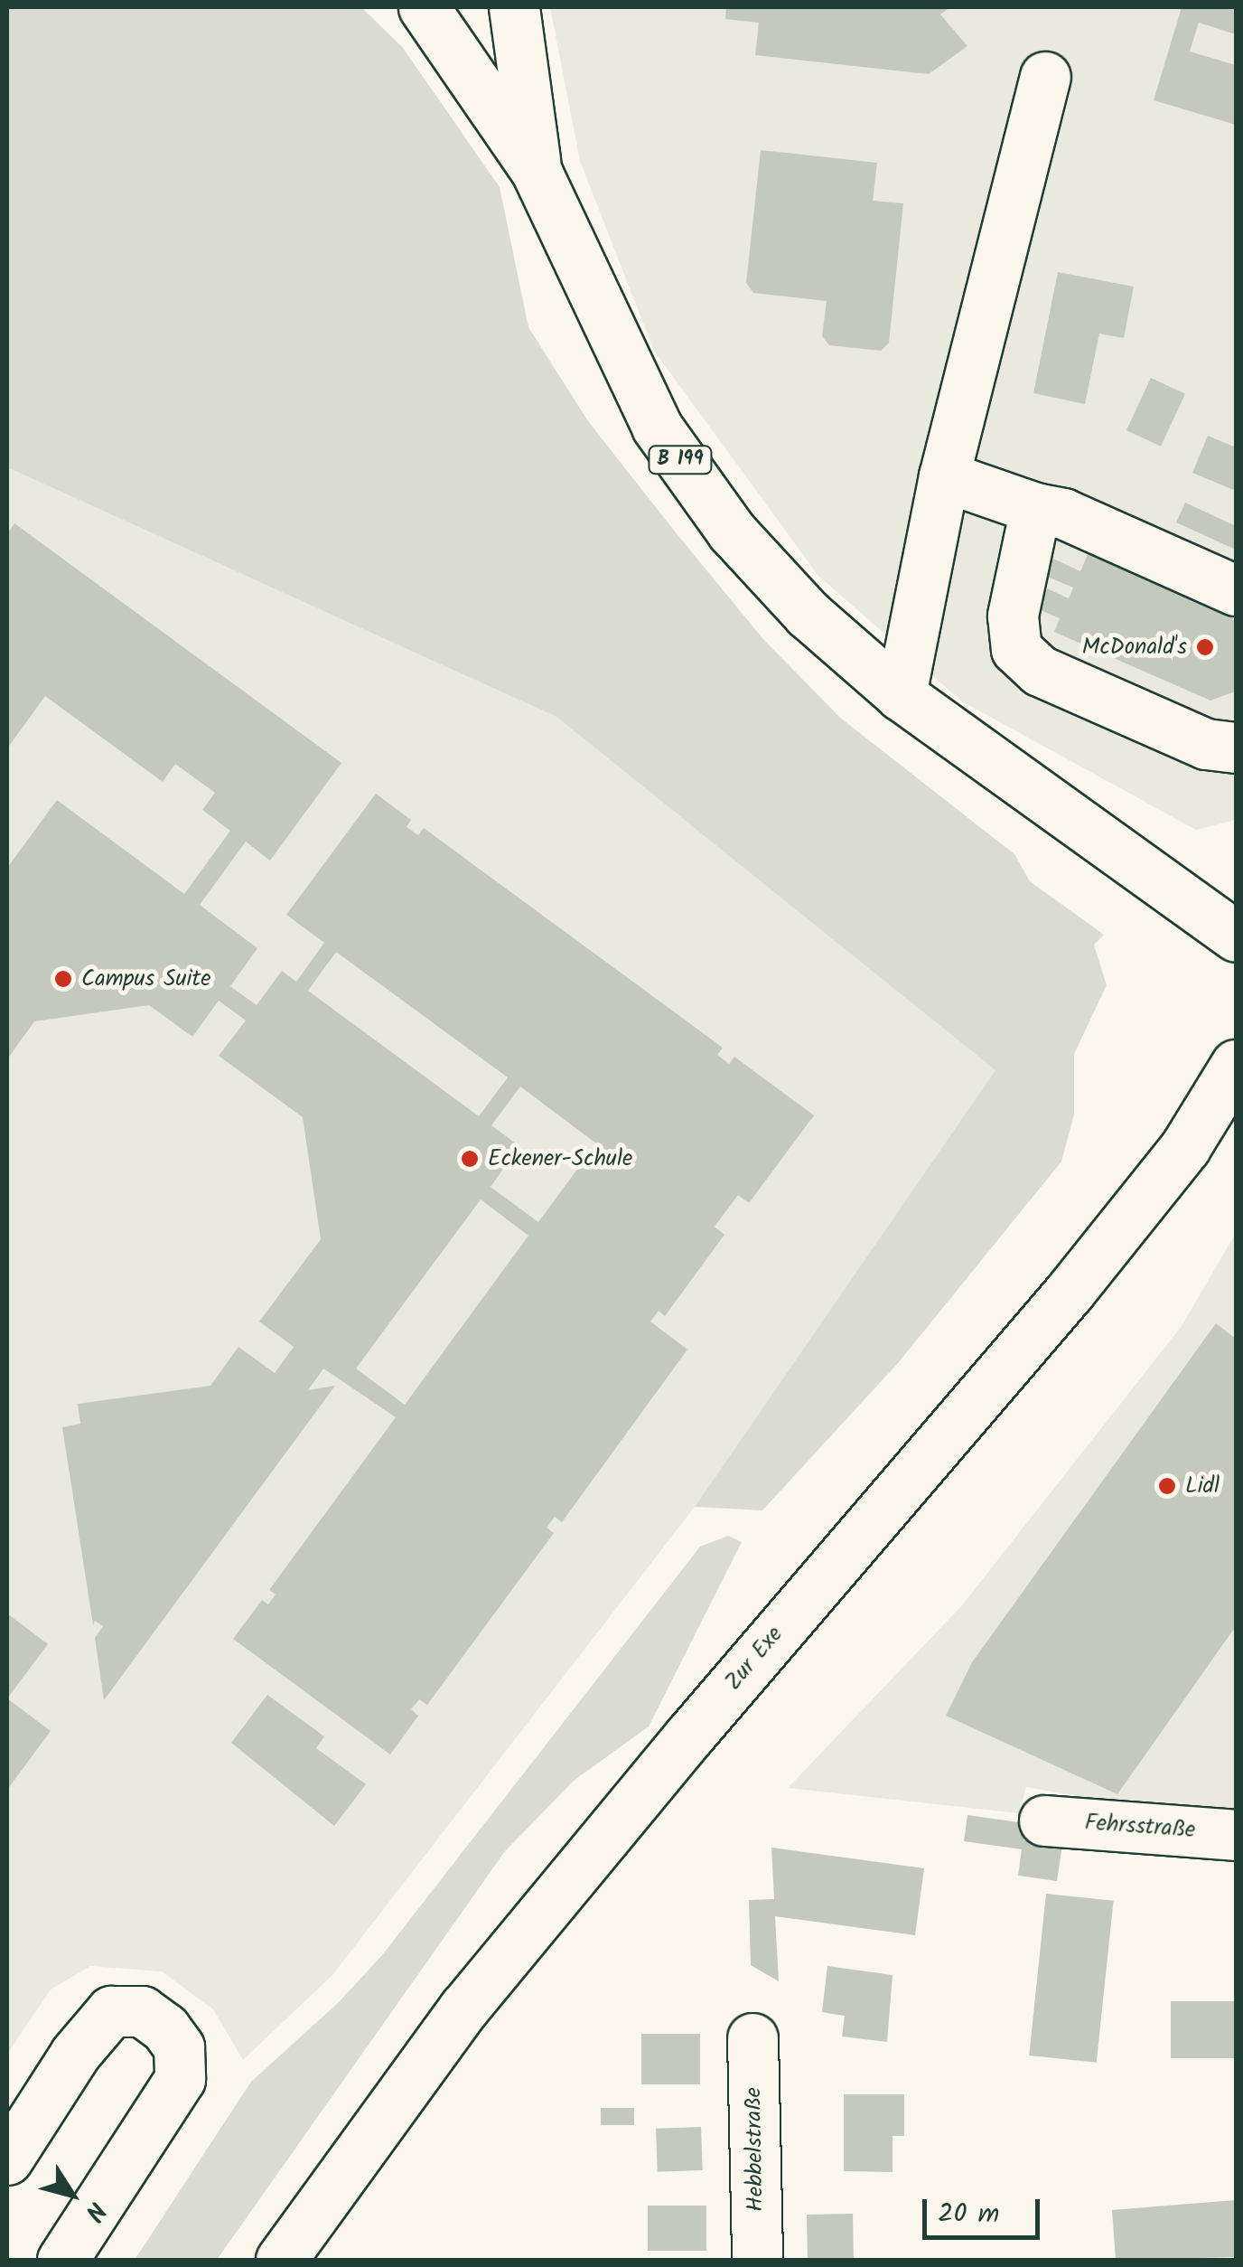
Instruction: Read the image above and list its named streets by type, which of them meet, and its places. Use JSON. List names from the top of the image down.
{
  "streets": {
    "main road": [
      "B 199",
      "Zur Exe",
      "Fehrsstraße",
      "Hebbelstraße"
    ]
  },
  "places": [
    "McDonald's",
    "Campus Suite",
    "Eckener-Schule",
    "Lidl"
  ],
  "scale_bar": "20 m",
  "north": "bottom right"
}
